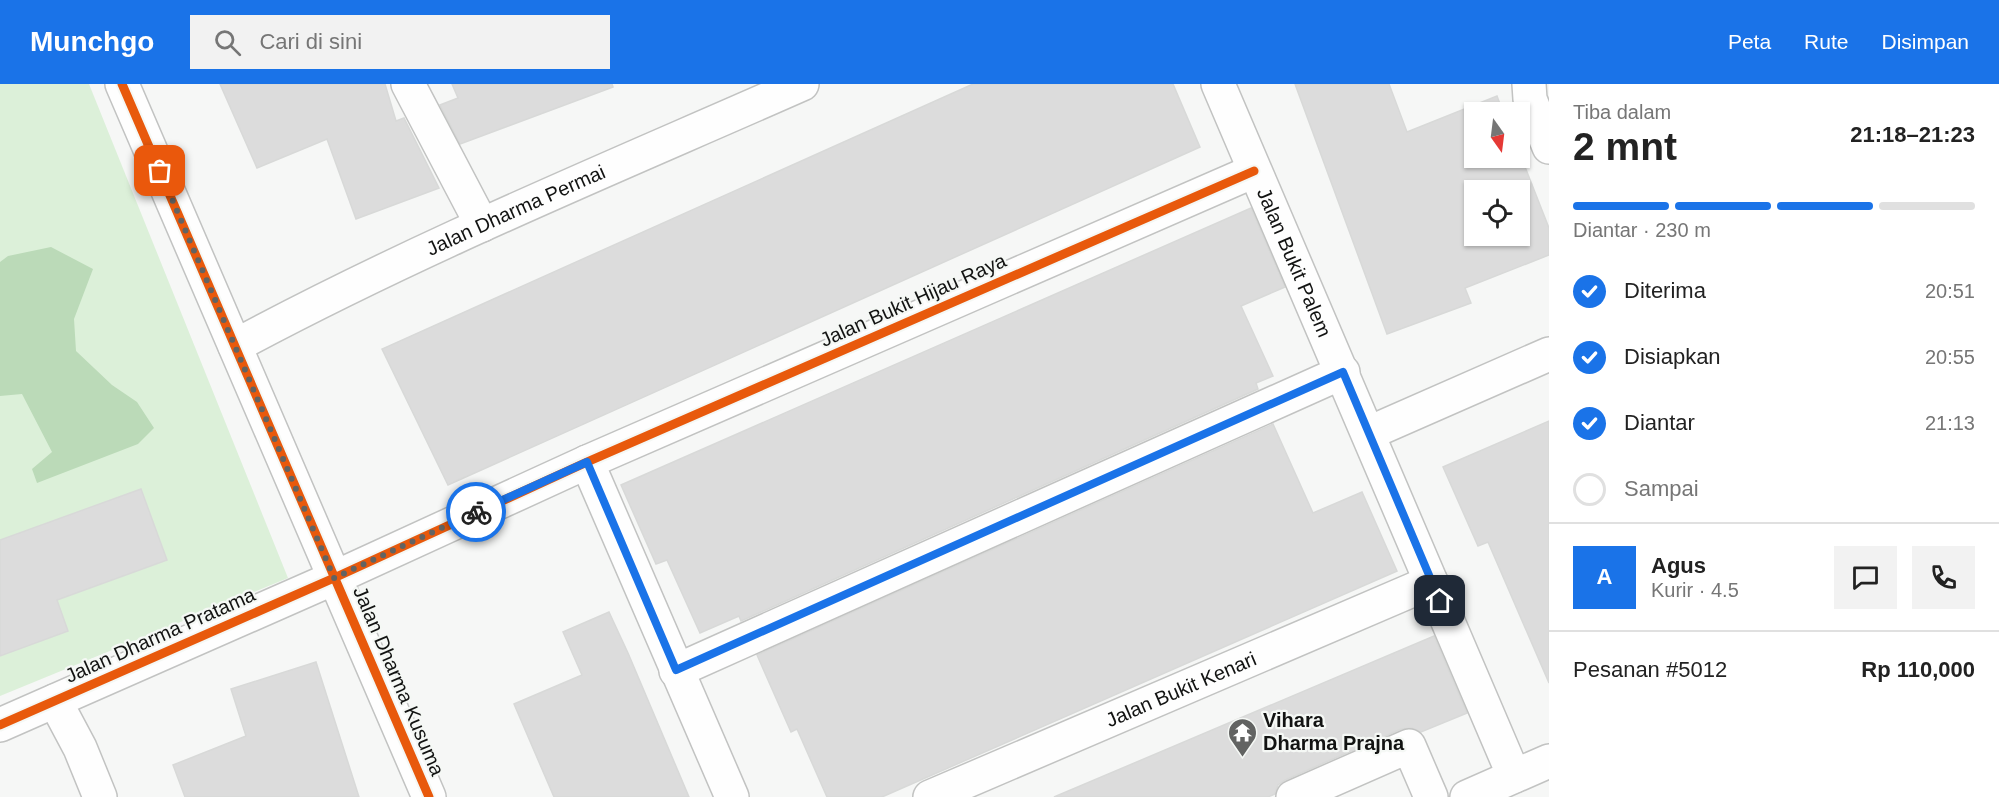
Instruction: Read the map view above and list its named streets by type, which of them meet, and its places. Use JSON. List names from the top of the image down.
{
  "streets": {
    "street": [
      "Jalan Dharma Permai",
      "Jalan Bukit Palem",
      "Jalan Bukit Hijau Raya",
      "Jalan Dharma Pratama",
      "Jalan Dharma Kusuma",
      "Jalan Bukit Kenari"
    ]
  },
  "crossings": [
    ["Jalan Dharma Permai", "Jalan Dharma Kusuma"],
    ["Jalan Bukit Palem", "Jalan Bukit Hijau Raya"],
    ["Jalan Bukit Palem", "Jalan Bukit Kenari"],
    ["Jalan Bukit Hijau Raya", "Jalan Dharma Pratama"],
    ["Jalan Bukit Hijau Raya", "Jalan Dharma Kusuma"],
    ["Jalan Dharma Pratama", "Jalan Dharma Kusuma"]
  ],
  "places": {
    "temple": ["Vihara Dharma Prajna"]
  },
  "north": "bottom",
  "page": {
    "header": "Munchgo",
    "search": "Cari di sini",
    "nav": ["Peta", "Rute", "Disimpan"],
    "heading": ["2 mnt", "Tiba dalam", "21:18–21:23"],
    "panel": [
      "Agus",
      "Kurir · 4.5",
      "Pesanan #5012",
      "Rp 110,000"
    ],
    "bar": "Diantar · 230 m",
    "list": [
      ["Diterima", "20:51"],
      ["Disiapkan", "20:55"],
      ["Diantar", "21:13"],
      "Sampai"
    ],
    "round": "A"
  }
}
